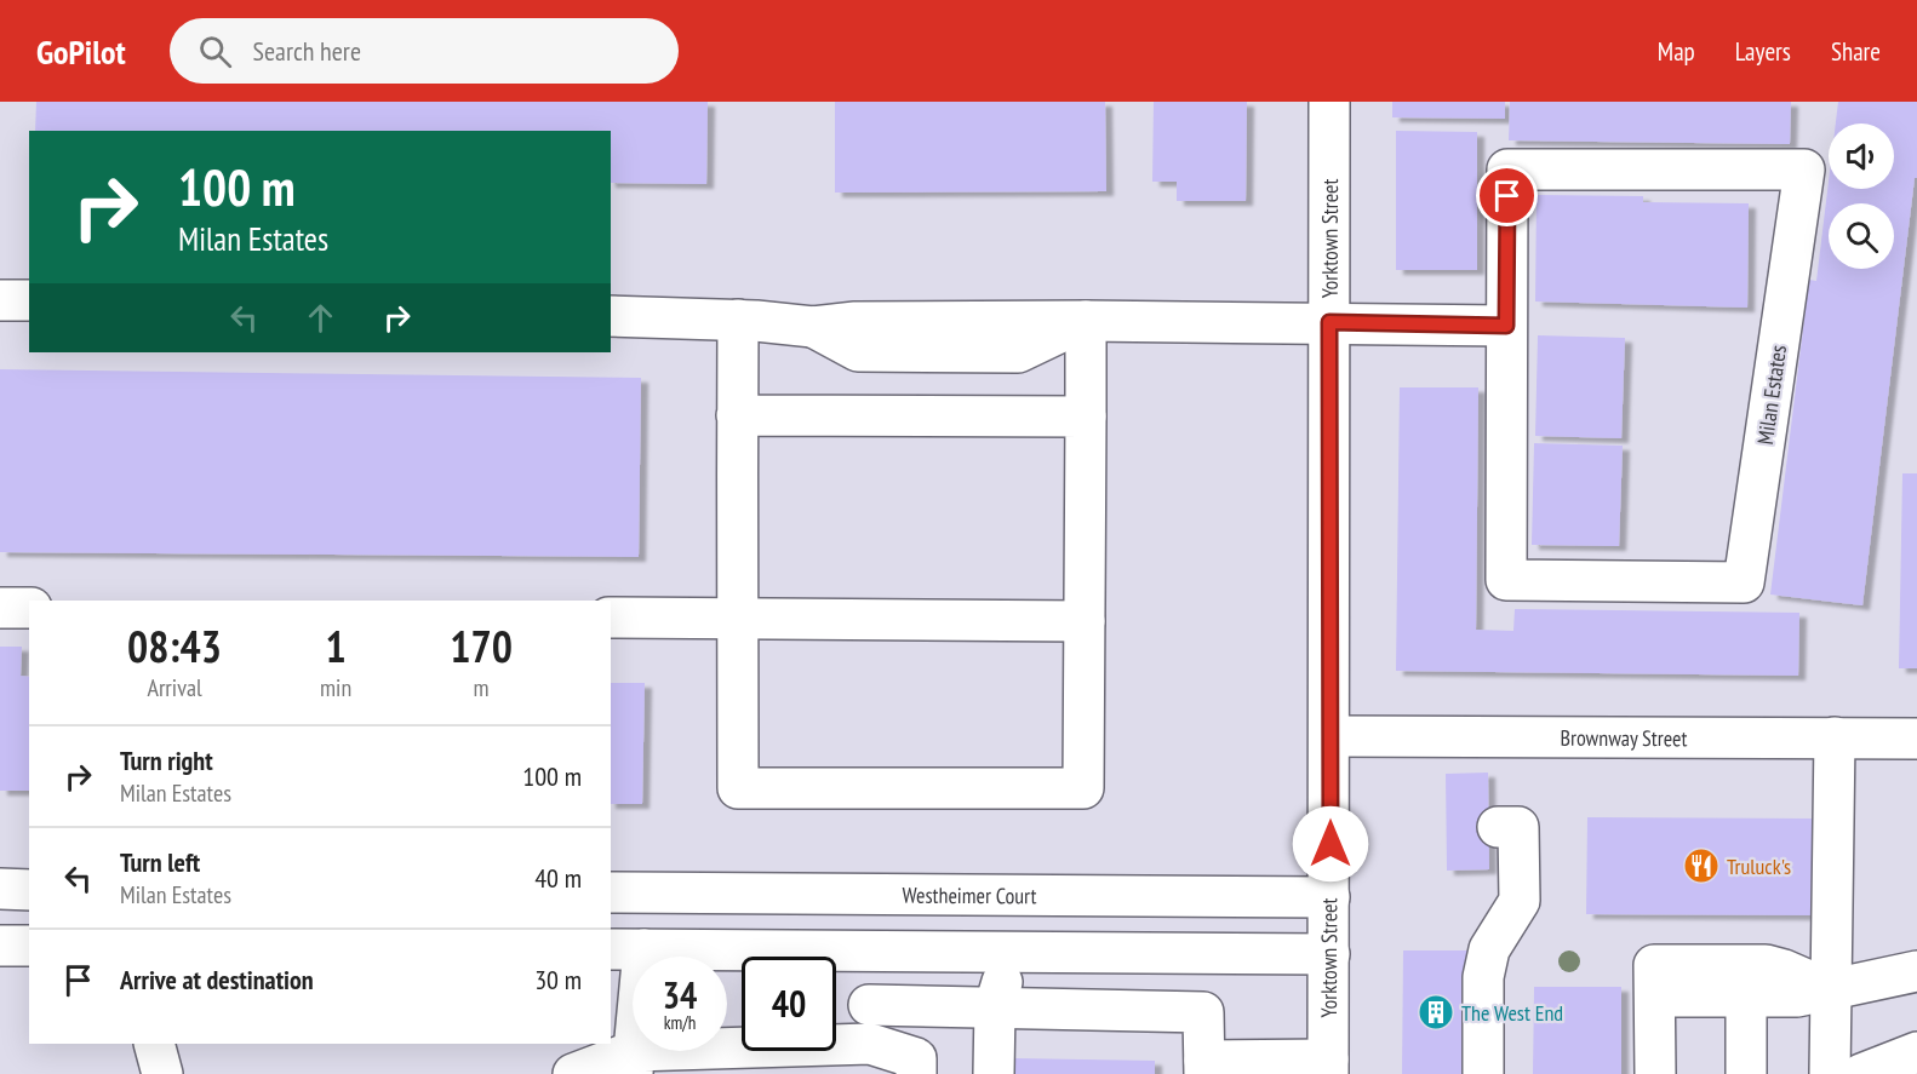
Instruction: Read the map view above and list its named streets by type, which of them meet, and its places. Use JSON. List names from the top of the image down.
{
  "streets": {
    "street": [
      "Yorktown Street",
      "Milan Estates",
      "Brownway Street",
      "Westheimer Court"
    ]
  },
  "crossings": [
    ["Yorktown Street", "Brownway Street"],
    ["Yorktown Street", "Westheimer Court"]
  ],
  "places": {
    "restaurant": ["Truluck's"],
    "building": ["The West End"]
  },
  "page": {
    "header": "GoPilot",
    "search": "Search here",
    "nav": ["Map", "Layers", "Share"],
    "turn": ["100 m", "Milan Estates"],
    "eta": [
      "08:43",
      "Arrival",
      "1",
      "min",
      "170",
      "m"
    ],
    "list": [
      {
        "name": "Turn right",
        "note": "Milan Estates",
        "value": "100 m"
      },
      {
        "name": "Turn left",
        "note": "Milan Estates",
        "value": "40 m"
      },
      {
        "name": "Arrive at destination",
        "value": "30 m"
      }
    ],
    "speed": "34 km/h",
    "limit": "40"
  }
}
